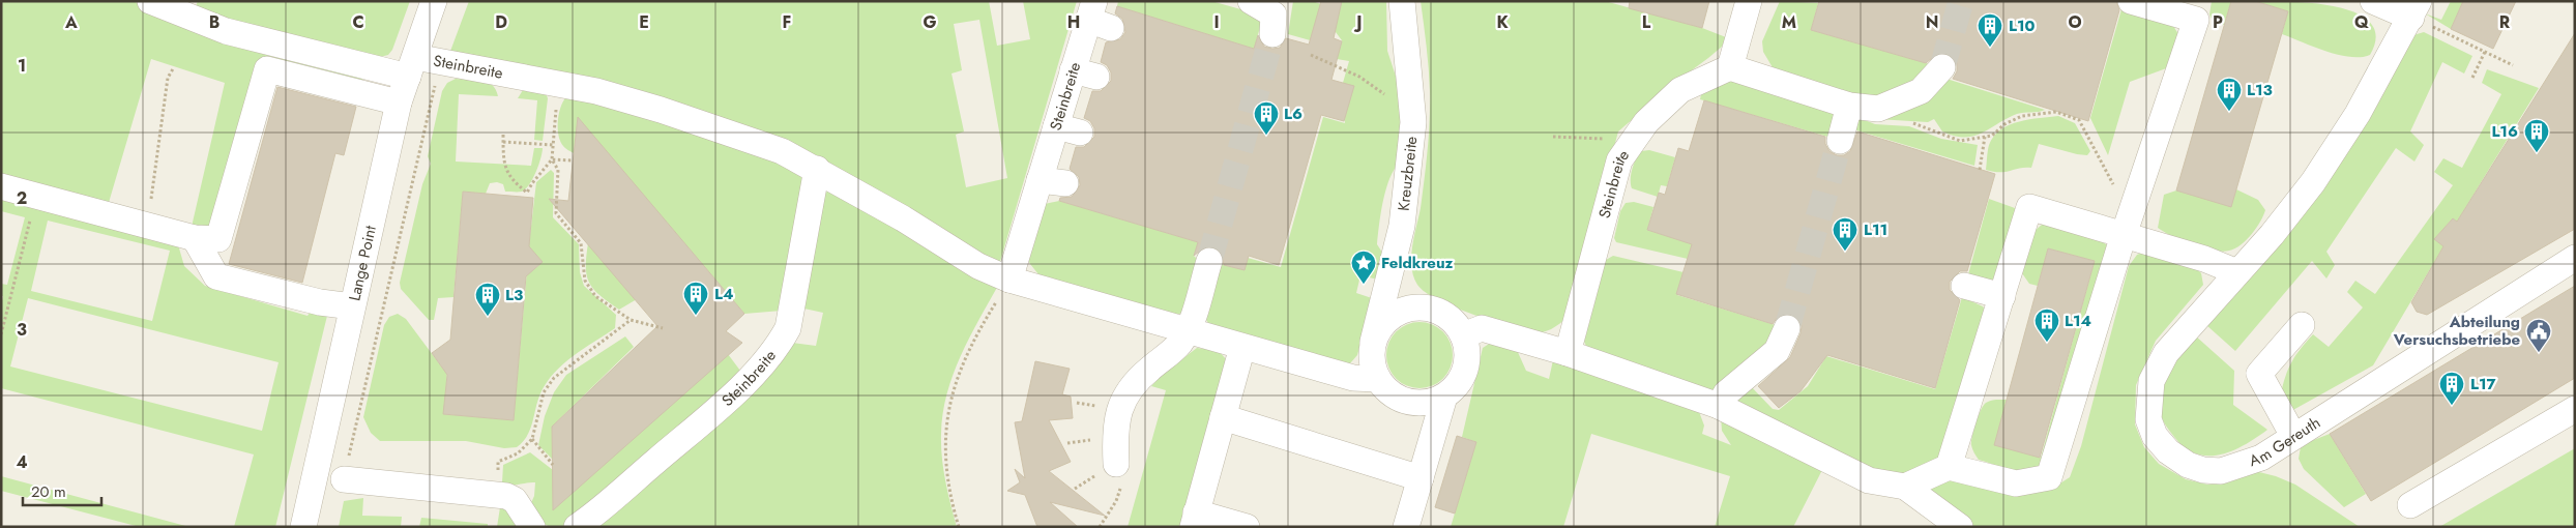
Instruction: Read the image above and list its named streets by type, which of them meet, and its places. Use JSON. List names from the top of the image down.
{
  "streets": {
    "street": [
      "Steinbreite",
      "Kreuzbreite",
      "Lange Point",
      "Am Gereuth"
    ]
  },
  "crossings": [
    ["Steinbreite", "Kreuzbreite"],
    ["Steinbreite", "Lange Point"]
  ],
  "places": {
    "building": [
      "L10",
      "L13",
      "L6",
      "L16",
      "L11",
      "L4",
      "L3",
      "L14",
      "L17"
    ],
    "place": ["Feldkreuz"],
    "public building": ["Abteilung Versuchsbetriebe"]
  },
  "scale_bar": "20 m",
  "grid": {
    "columns": [
      "A",
      "B",
      "C",
      "D",
      "E",
      "F",
      "G",
      "H",
      "I",
      "J",
      "K",
      "L",
      "M",
      "N",
      "O",
      "P",
      "Q",
      "R"
    ],
    "rows": [
      "1",
      "2",
      "3",
      "4"
    ]
  }
}
